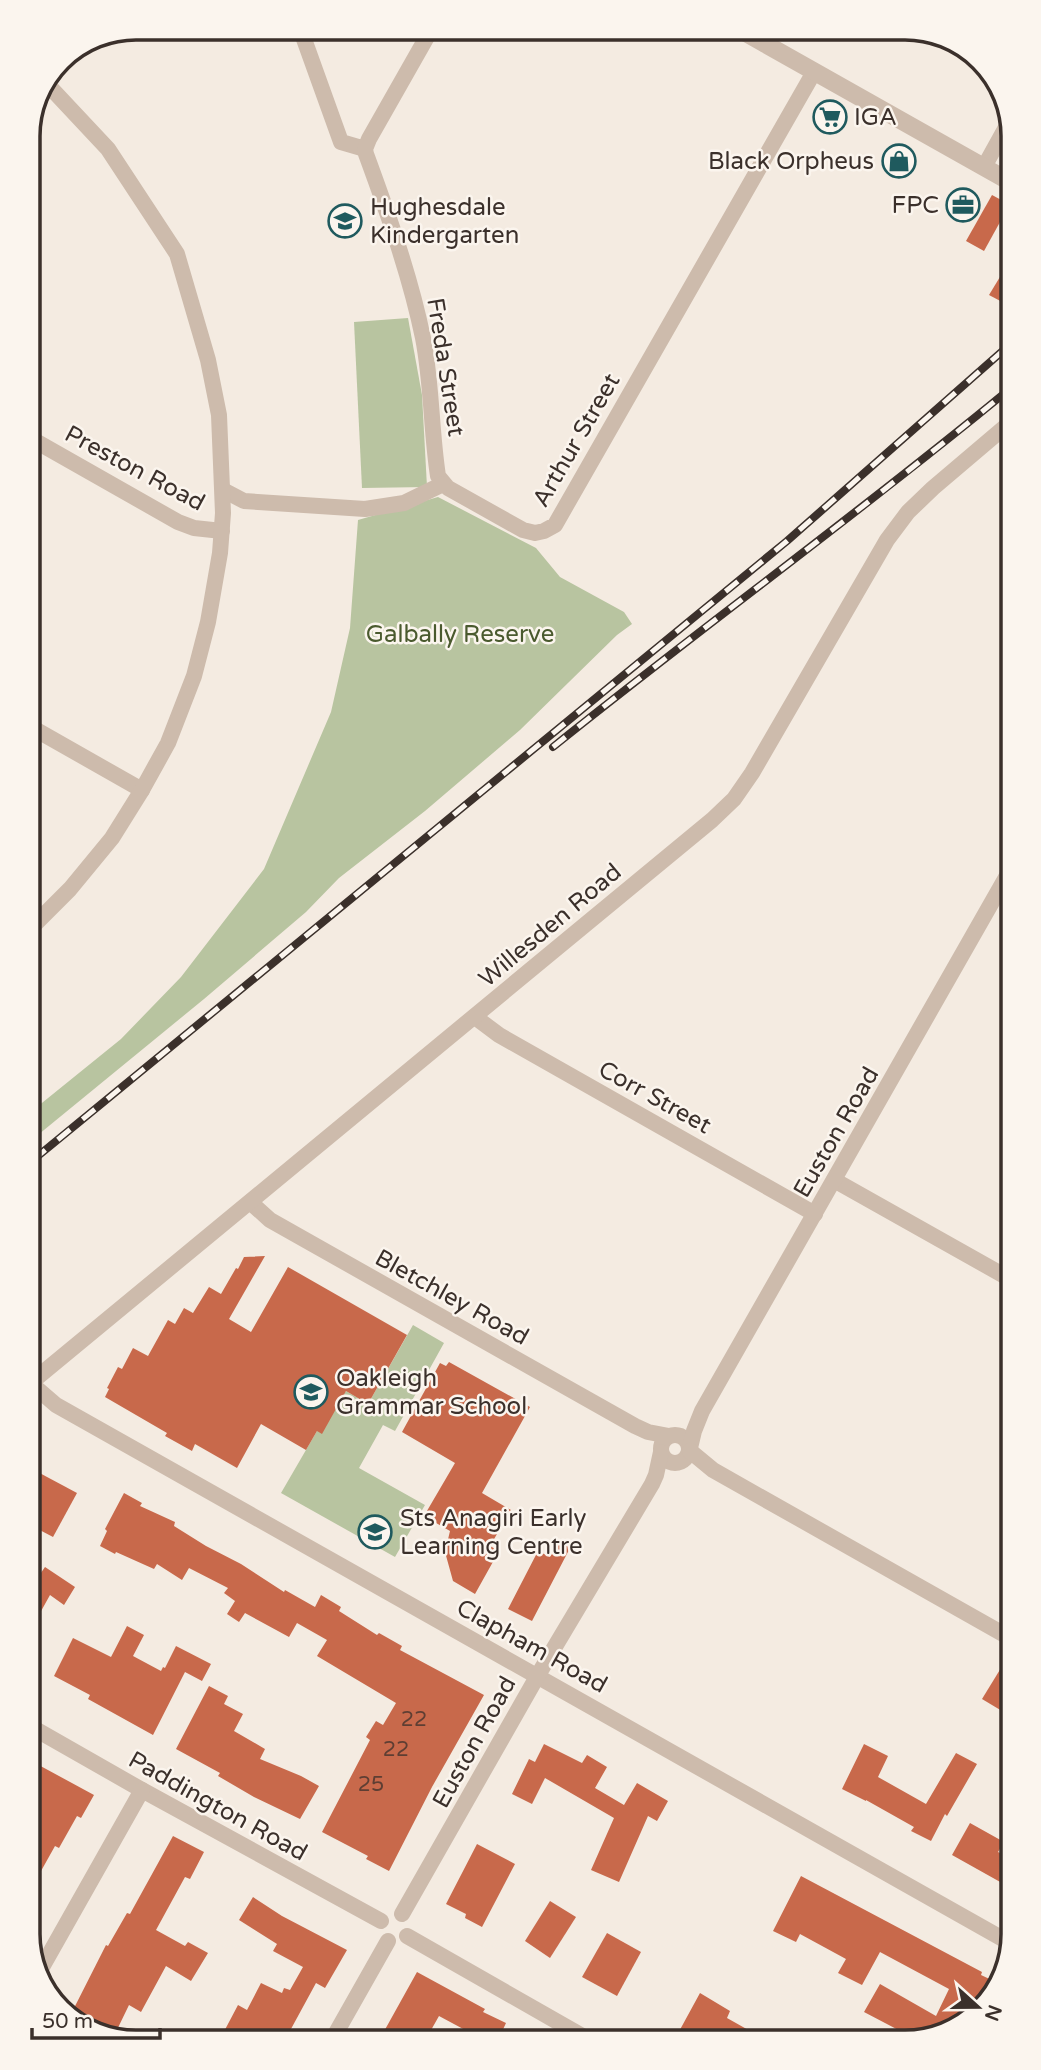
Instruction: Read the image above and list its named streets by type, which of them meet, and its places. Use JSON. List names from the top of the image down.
{
  "streets": {
    "street": [
      "Freda Street",
      "Arthur Street",
      "Preston Road",
      "Willesden Road",
      "Corr Street",
      "Euston Road",
      "Bletchley Road",
      "Clapham Road",
      "Paddington Road"
    ]
  },
  "crossings": [
    ["Freda Street", "Arthur Street"],
    ["Willesden Road", "Corr Street"],
    ["Willesden Road", "Bletchley Road"],
    ["Corr Street", "Euston Road"],
    ["Euston Road", "Bletchley Road"],
    ["Euston Road", "Clapham Road"],
    ["Euston Road", "Paddington Road"]
  ],
  "parks": ["Galbally Reserve"],
  "places": {
    "supermarket": ["IGA"],
    "shop": ["Black Orpheus"],
    "office": ["FPC"],
    "school or university": ["Hughesdale Kindergarten", "Oakleigh Grammar School", "Sts Anagiri Early Learning Centre"]
  },
  "house_numbers": ["22", "22", "25"],
  "scale_bar": "50 m",
  "north": "right"
}
